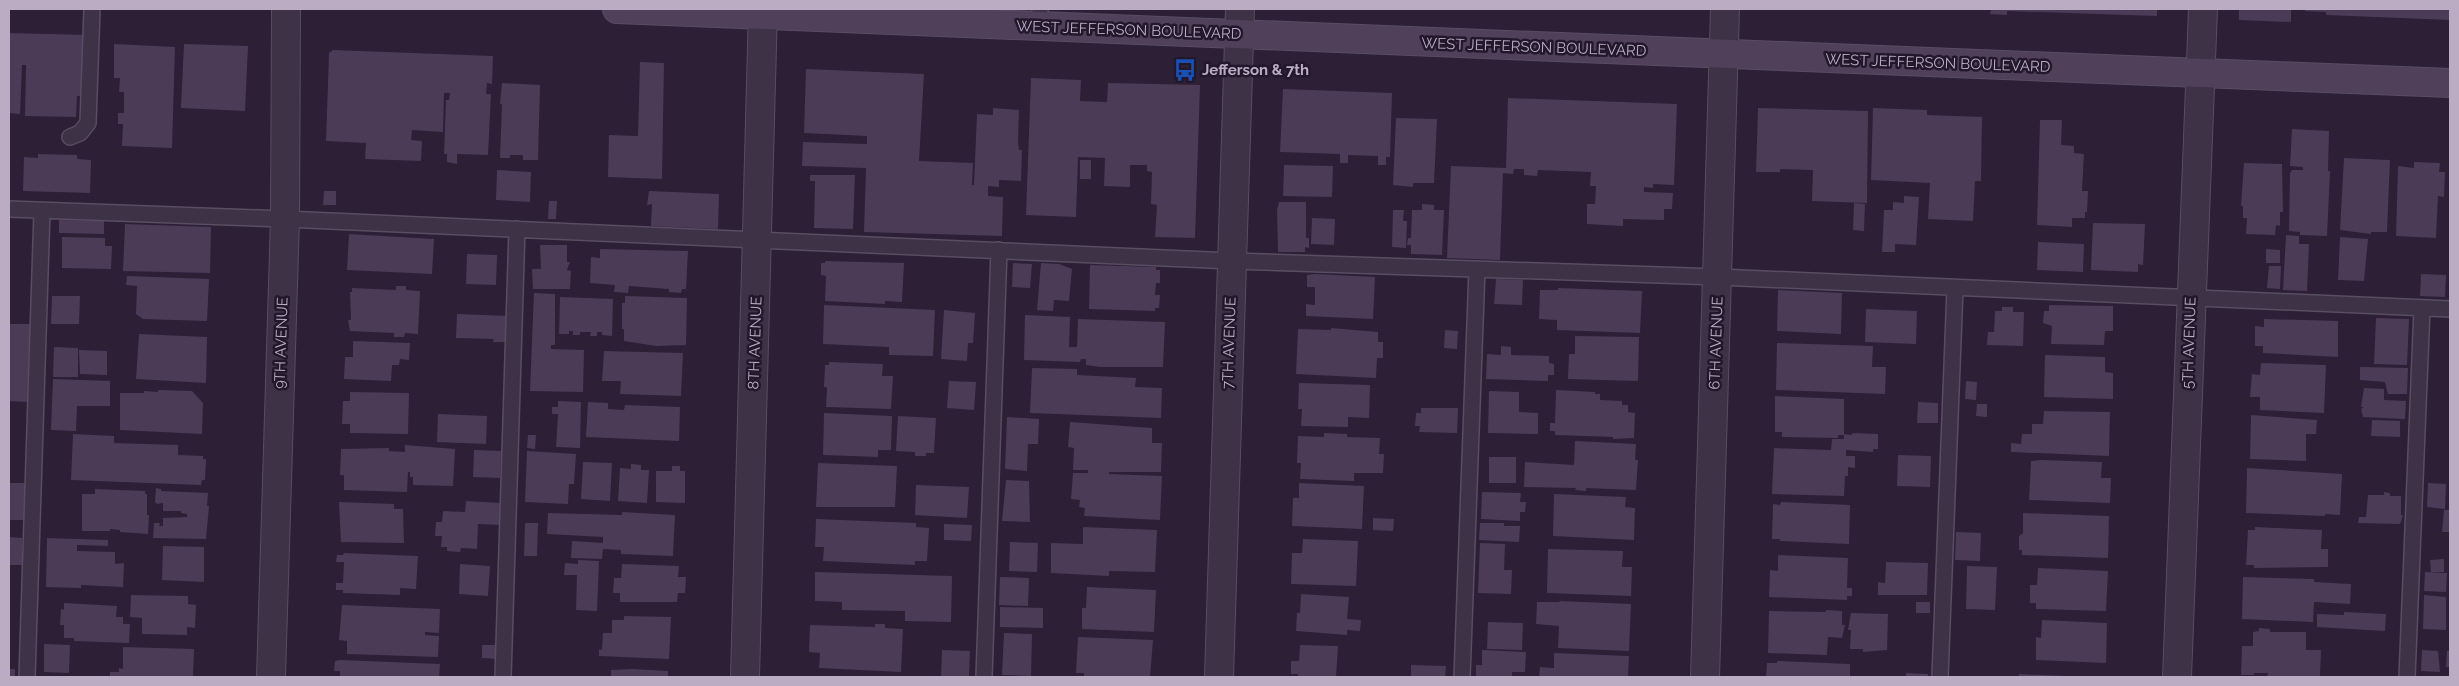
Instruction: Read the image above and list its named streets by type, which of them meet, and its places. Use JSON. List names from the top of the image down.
{
  "streets": {
    "main road": ["WEST JEFFERSON BOULEVARD"],
    "street": [
      "9TH AVENUE",
      "8TH AVENUE",
      "7TH AVENUE",
      "6TH AVENUE",
      "5TH AVENUE"
    ]
  },
  "crossings": [
    ["WEST JEFFERSON BOULEVARD", "8TH AVENUE"],
    ["WEST JEFFERSON BOULEVARD", "7TH AVENUE"],
    ["WEST JEFFERSON BOULEVARD", "6TH AVENUE"],
    ["WEST JEFFERSON BOULEVARD", "5TH AVENUE"]
  ],
  "places": {
    "bus stop": ["Jefferson & 7th"]
  }
}
